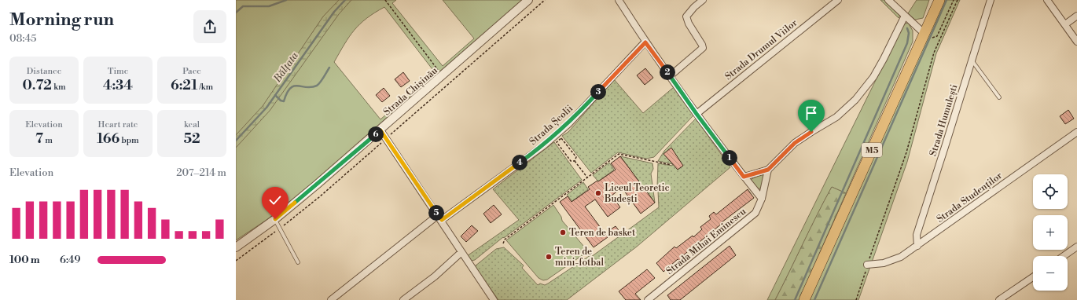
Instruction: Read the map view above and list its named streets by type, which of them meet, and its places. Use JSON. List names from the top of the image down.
{
  "streets": {
    "highway": ["M5"],
    "street": [
      "Strada Drumul Viilor",
      "Strada Chișinău",
      "Strada Humulești",
      "Strada Școlii",
      "Strada Studenților",
      "Strada Mihai Eminescu"
    ]
  },
  "crossings": [
    ["Strada Humulești", "Strada Studenților"]
  ],
  "water": ["Bălţata"],
  "places": ["Liceul Teoretic Budești", "Teren de basket", "Teren de mini-fotbal"],
  "page": {
    "heading": ["Morning run", "08:45"],
    "stats": [
      ["Distance", "0.72 km"],
      ["Time", "4:34"],
      ["Pace", "6:21 /km"],
      ["Elevation", "7 m"],
      ["Heart rate", "166 bpm"],
      ["kcal", "52"]
    ],
    "pins": [
      "2",
      "3",
      "6",
      "1",
      "4",
      "5"
    ],
    "chart": ["Elevation", "207–214 m"],
    "map_buttons": ["+", "−"],
    "list": [
      {
        "name": "100 m",
        "note": "6:49"
      }
    ]
  }
}
